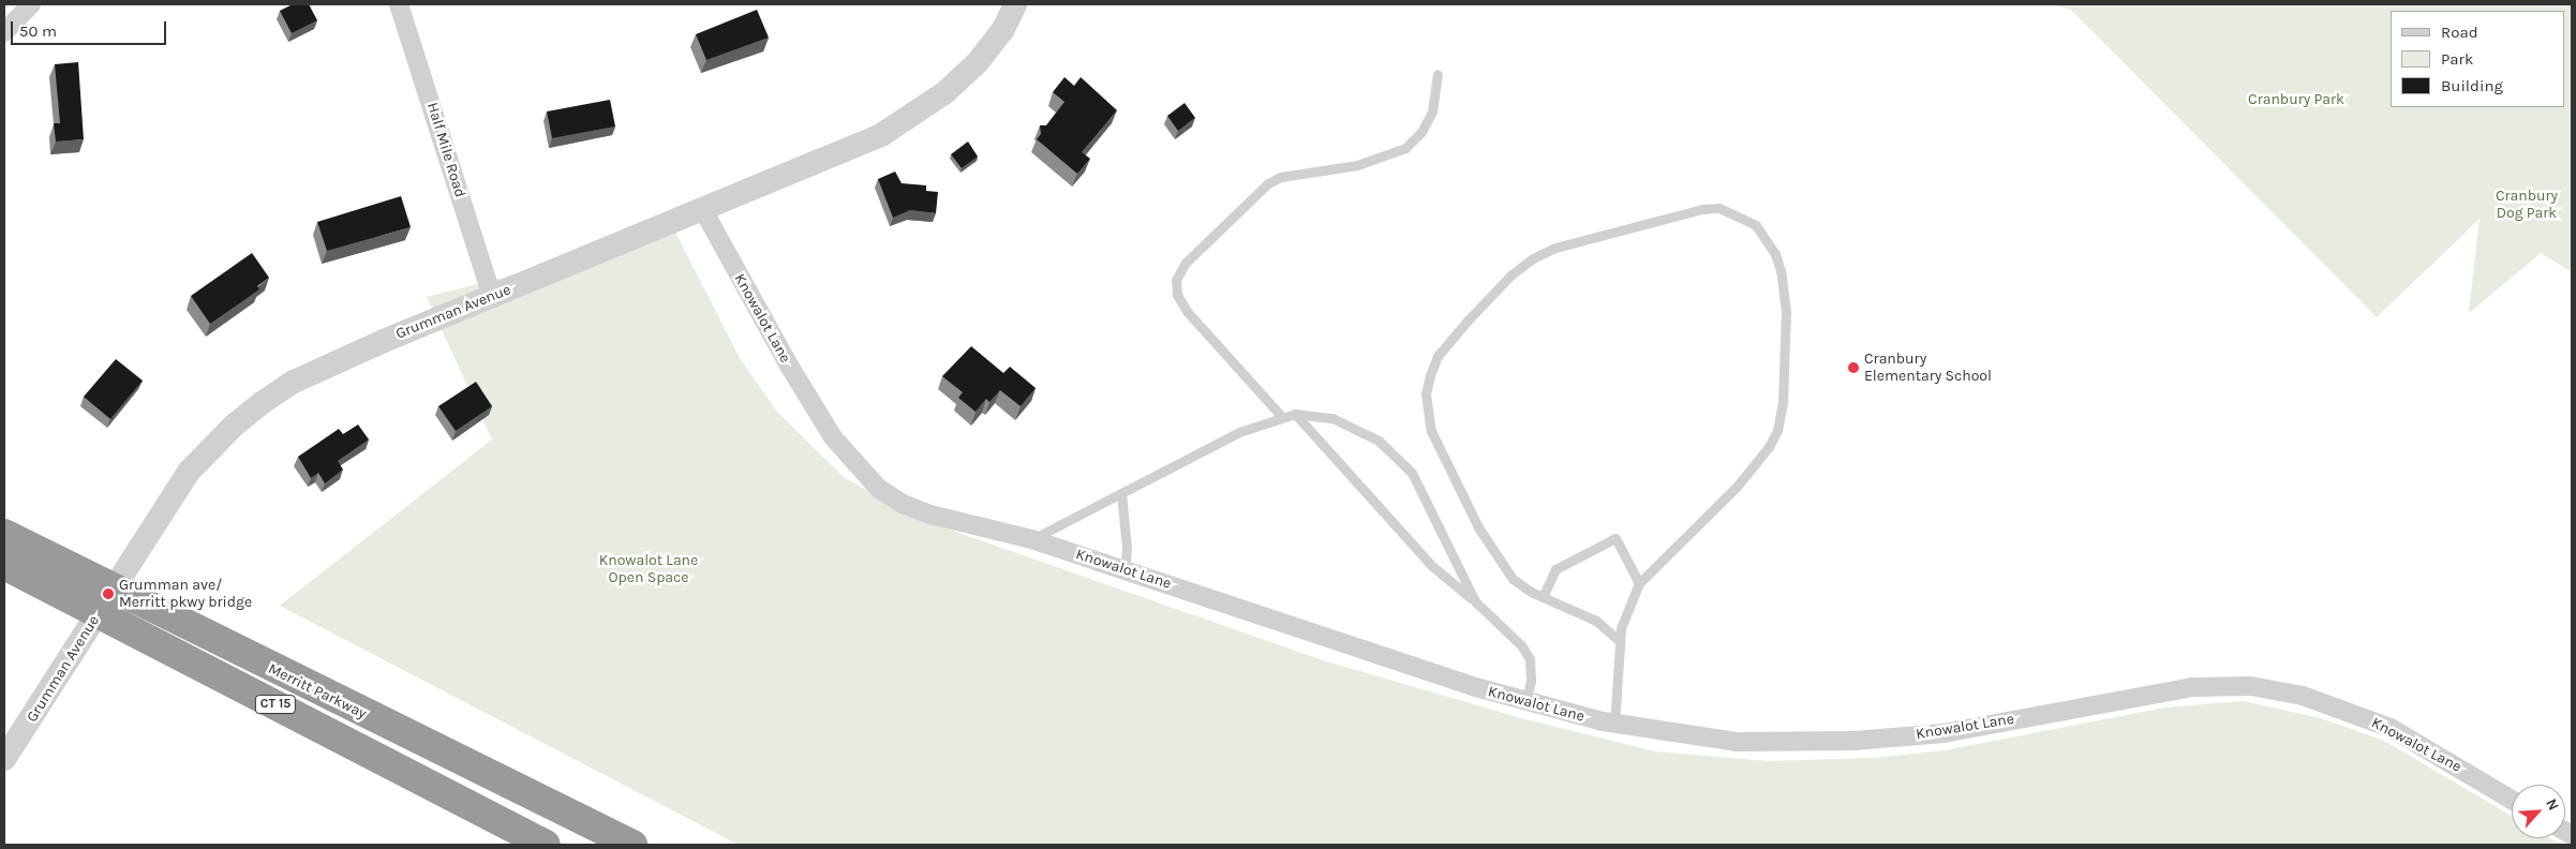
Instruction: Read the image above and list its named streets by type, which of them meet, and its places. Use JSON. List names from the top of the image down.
{
  "streets": {
    "highway": ["Merritt Parkway", "CT 15"],
    "street": ["Half Mile Road", "Grumman Avenue", "Knowalot Lane"]
  },
  "crossings": [
    ["Half Mile Road", "Grumman Avenue"],
    ["Grumman Avenue", "Knowalot Lane"]
  ],
  "parks": ["Cranbury Park", "Cranbury Dog Park", "Knowalot Lane Open Space"],
  "places": ["Cranbury Elementary School", "Grumman ave/ Merritt pkwy bridge"],
  "legend": ["Road", "Park", "Building"],
  "scale_bar": "50 m",
  "north": "top right"
}
